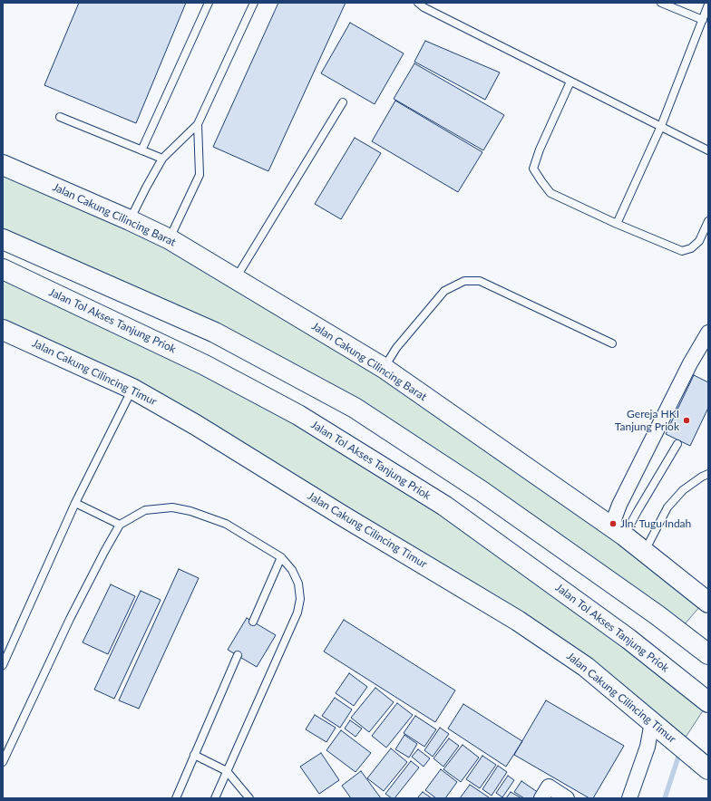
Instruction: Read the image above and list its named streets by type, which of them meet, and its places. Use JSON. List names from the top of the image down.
{
  "streets": {
    "highway": ["Jalan Cakung Cilincing Barat", "Jalan Tol Akses Tanjung Priok", "Jalan Cakung Cilincing Timur"]
  },
  "places": ["Gereja HKI Tanjung Priok", "Jln. Tugu Indah"]
}
